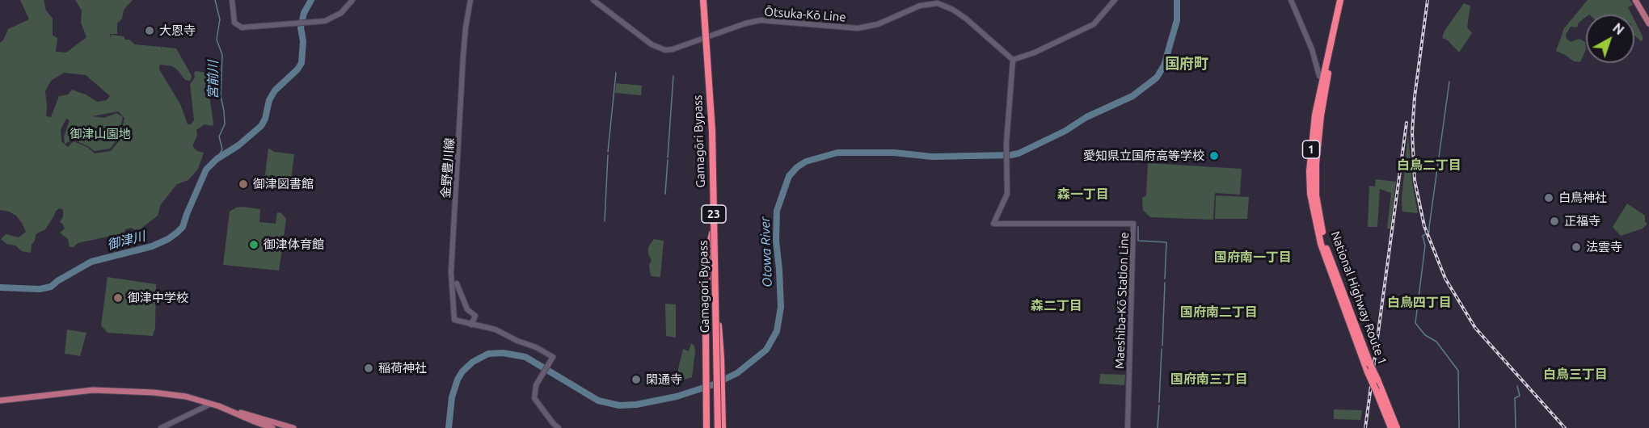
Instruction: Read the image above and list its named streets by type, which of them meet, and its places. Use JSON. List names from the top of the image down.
{
  "streets": {
    "highway": [
      "Gamagōri Bypass",
      "1",
      "23",
      "Gamagori Bypass",
      "National Highway Route 1"
    ],
    "main road": ["Ōtsuka-Kō Line", "金野豊川線", "Maeshiba-Kō Station Line"]
  },
  "crossings": [
    ["Ōtsuka-Kō Line", "Maeshiba-Kō Station Line"],
    ["Gamagōri Bypass", "Gamagori Bypass"]
  ],
  "districts": [
    "国府町",
    "白鳥二丁目",
    "森一丁目",
    "国府南一丁目",
    "白鳥四丁目",
    "森二丁目",
    "国府南二丁目",
    "白鳥三丁目",
    "国府南三丁目"
  ],
  "water": ["宮前川", "御津川", "Otowa River"],
  "parks": ["御津山園地"],
  "places": [
    "大恩寺",
    "愛知県立国府高等学校",
    "御津図書館",
    "白鳥神社",
    "正福寺",
    "御津体育館",
    "法雲寺",
    "御津中学校",
    "稲荷神社",
    "閑通寺"
  ],
  "north": "top right"
}
